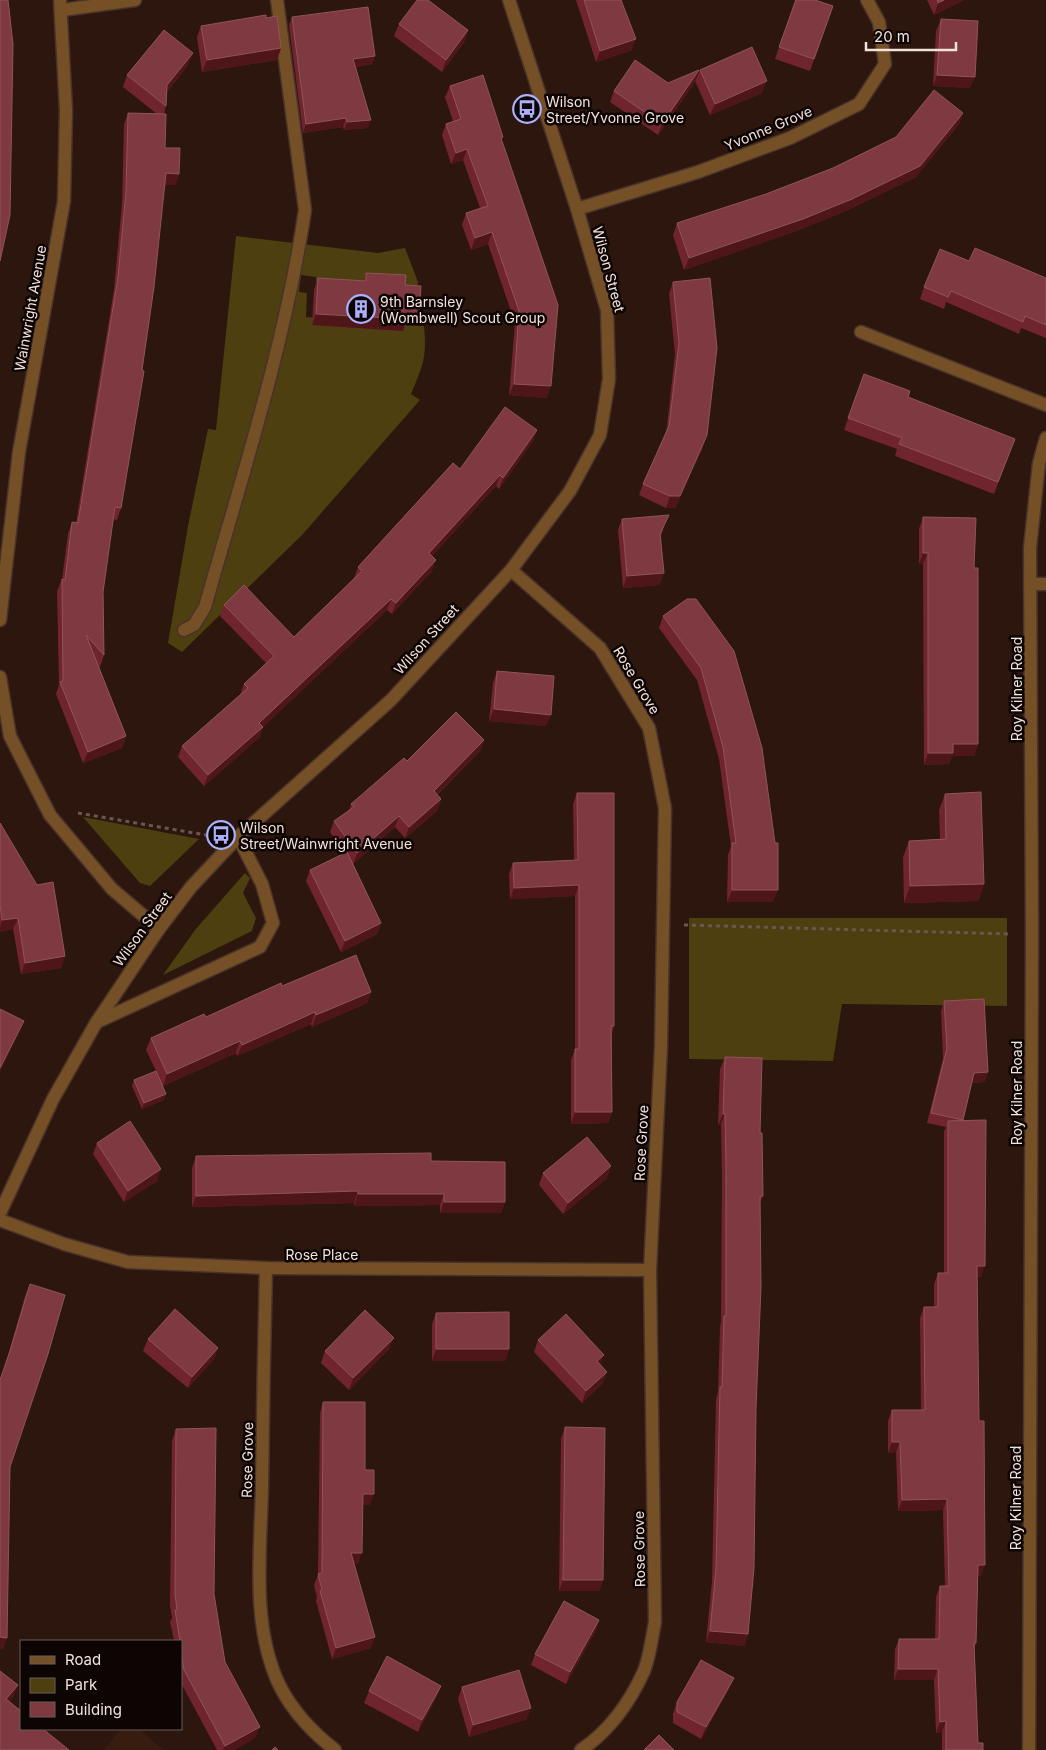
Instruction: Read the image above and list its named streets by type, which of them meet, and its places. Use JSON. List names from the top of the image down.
{
  "streets": {
    "street": [
      "Yvonne Grove",
      "Wilson Street",
      "Wainwright Avenue",
      "Rose Grove",
      "Roy Kilner Road",
      "Rose Place"
    ]
  },
  "crossings": [
    ["Yvonne Grove", "Wilson Street"],
    ["Wilson Street", "Rose Grove"],
    ["Rose Grove", "Rose Place"]
  ],
  "places": {
    "bus stop": ["Wilson Street/Yvonne Grove", "Wilson Street/Wainwright Avenue"],
    "building": ["9th Barnsley (Wombwell) Scout Group"]
  },
  "legend": ["Road", "Park", "Building"],
  "scale_bar": "20 m"
}
